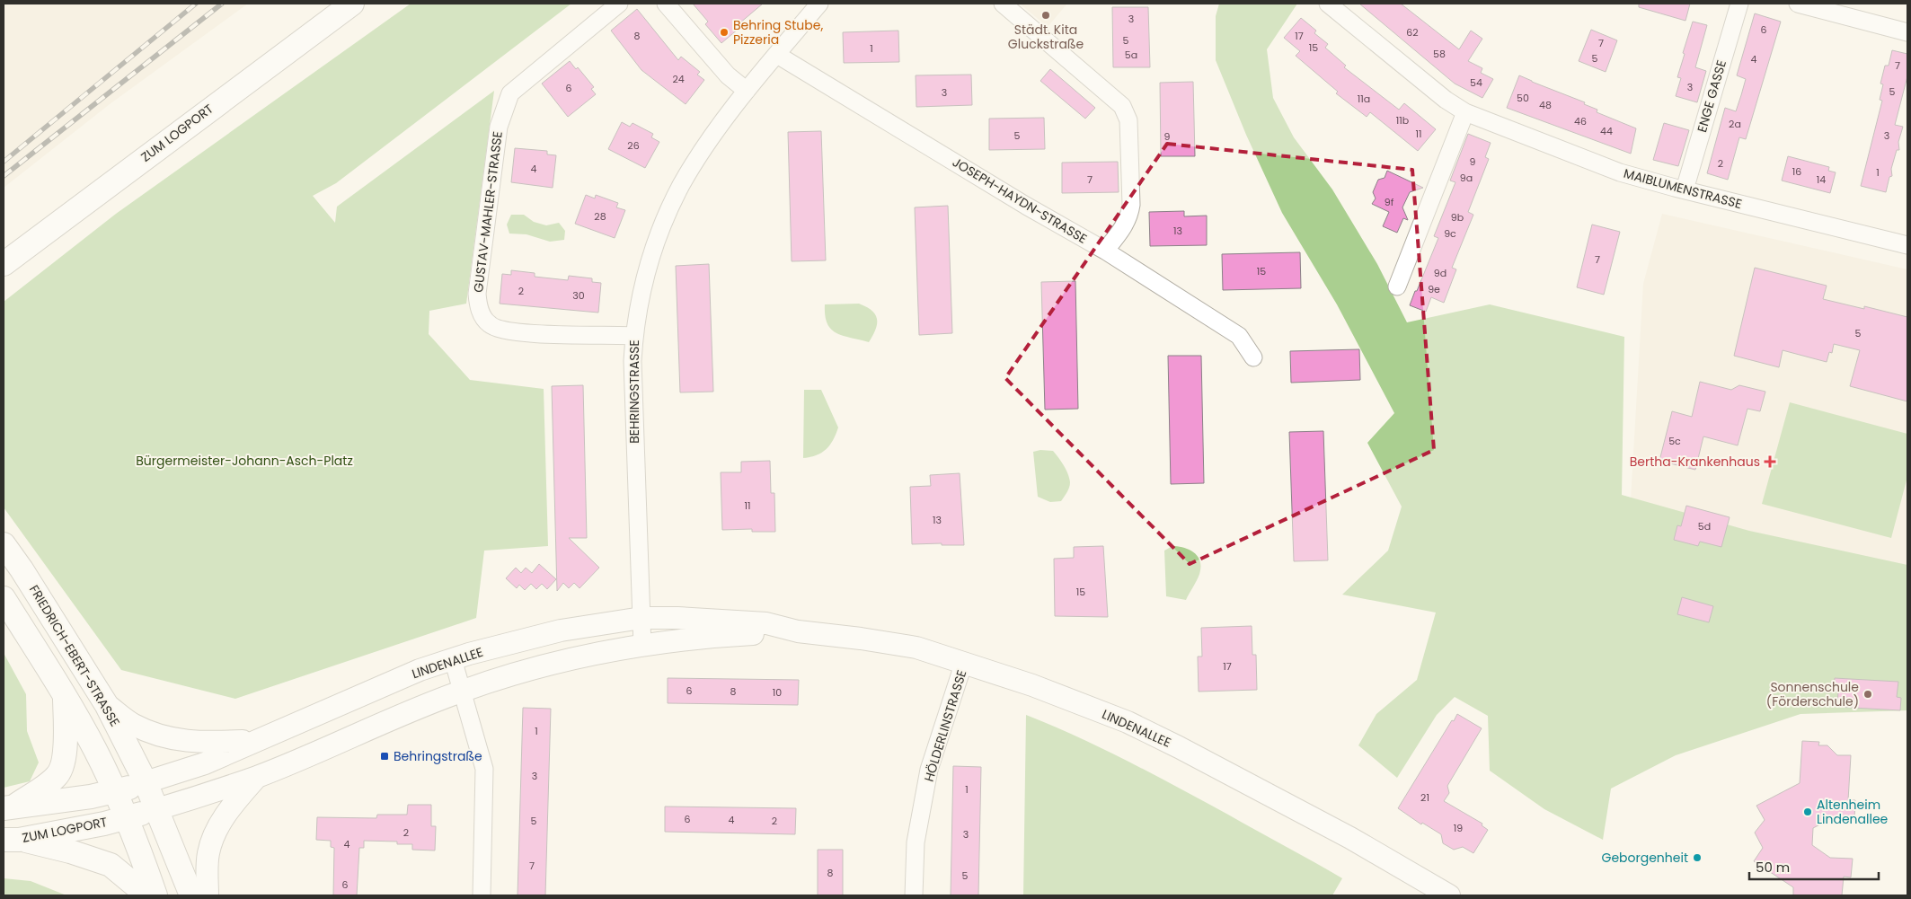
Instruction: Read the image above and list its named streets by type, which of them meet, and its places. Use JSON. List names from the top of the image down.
{
  "streets": {
    "main road": ["ZUM LOGPORT", "FRIEDRICH-EBERT-STRASSE", "LINDENALLEE"],
    "street": [
      "ENGE GASSE",
      "MAIBLUMENSTRASSE",
      "JOSEPH-HAYDN-STRASSE",
      "GUSTAV-MAHLER-STRASSE",
      "BEHRINGSTRASSE",
      "HÖLDERLINSTRASSE"
    ]
  },
  "crossings": [
    ["ENGE GASSE", "MAIBLUMENSTRASSE"],
    ["ZUM LOGPORT", "LINDENALLEE"],
    ["JOSEPH-HAYDN-STRASSE", "BEHRINGSTRASSE"],
    ["GUSTAV-MAHLER-STRASSE", "BEHRINGSTRASSE"],
    ["BEHRINGSTRASSE", "LINDENALLEE"],
    ["FRIEDRICH-EBERT-STRASSE", "LINDENALLEE"],
    ["LINDENALLEE", "HÖLDERLINSTRASSE"]
  ],
  "parks": ["Bürgermeister-Johann-Asch-Platz"],
  "places": {
    "other": [
      "Städt. Kita Gluckstraße",
      "Behring Stube, Pizzeria",
      "Sonnenschule (Förderschule)",
      "Altenheim Lindenallee",
      "Geborgenheit"
    ],
    "health": ["Bertha-Krankenhaus"],
    "transit": ["Behringstraße"]
  },
  "house_numbers": [
    "3",
    "6",
    "62",
    "8",
    "17",
    "5",
    "7",
    "15",
    "1",
    "58",
    "5a",
    "5",
    "4",
    "7",
    "24",
    "54",
    "3",
    "6",
    "5",
    "3",
    "50",
    "11a",
    "48",
    "11b",
    "46",
    "2a",
    "44",
    "11",
    "5",
    "3",
    "9",
    "26",
    "9",
    "2",
    "4",
    "16",
    "1",
    "9a",
    "7",
    "14",
    "9f",
    "28",
    "9b",
    "13",
    "9c",
    "7",
    "15",
    "9d",
    "9e",
    "2",
    "30",
    "5",
    "5c",
    "11",
    "13",
    "5d",
    "15",
    "17",
    "6",
    "8",
    "10",
    "1",
    "3",
    "1",
    "21",
    "6",
    "4",
    "5",
    "2",
    "19",
    "2",
    "3",
    "4",
    "7",
    "8",
    "5",
    "6"
  ],
  "scale_bar": "50 m"
}
